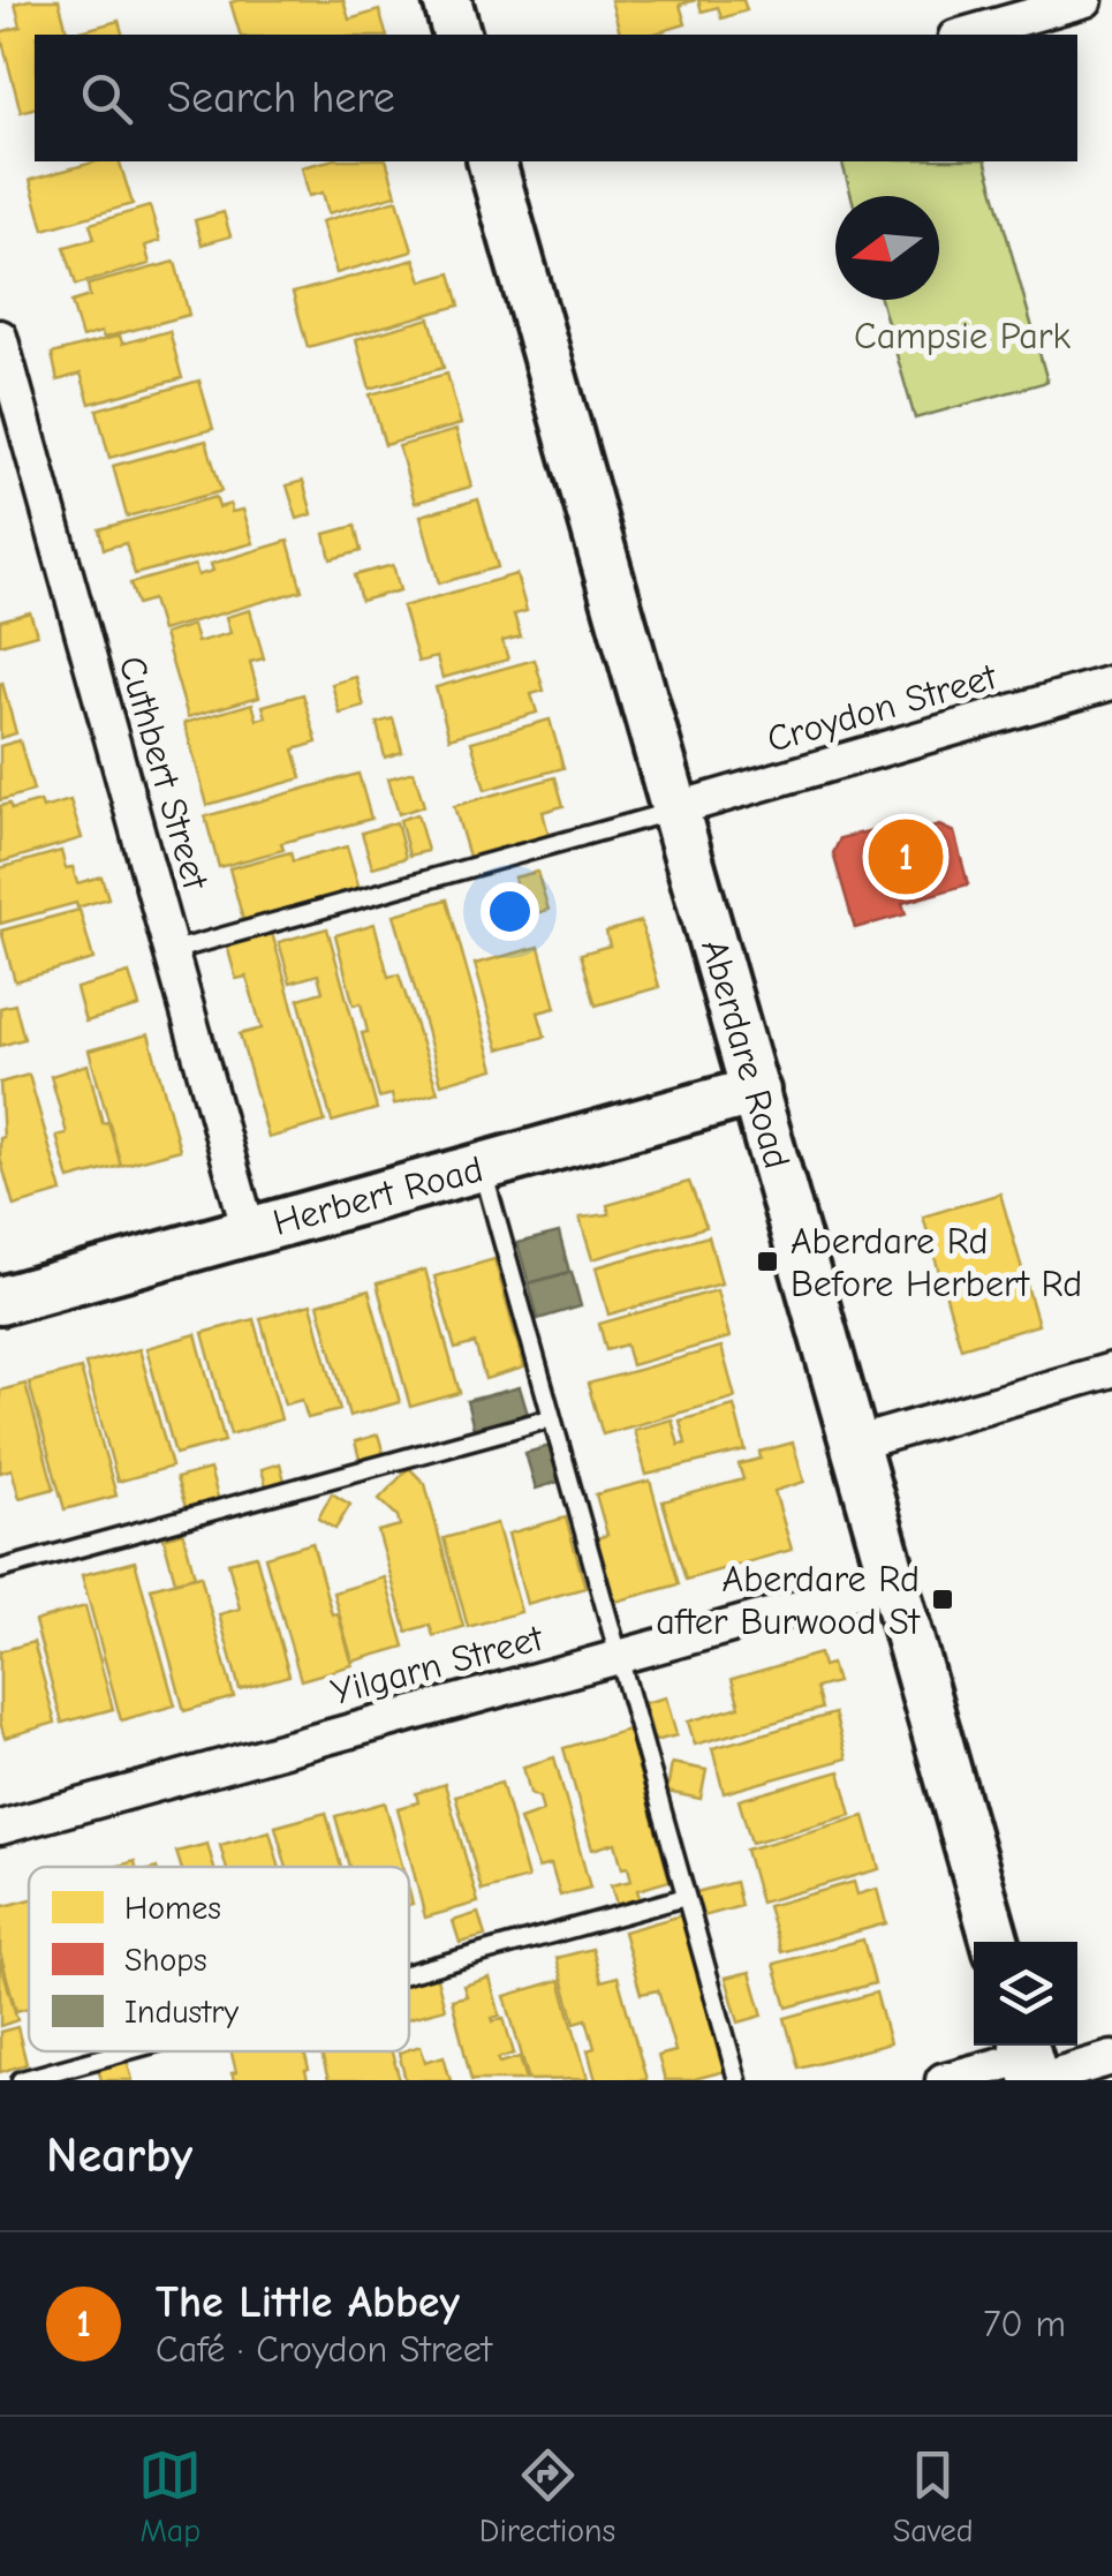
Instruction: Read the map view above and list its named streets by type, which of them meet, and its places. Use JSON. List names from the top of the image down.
{
  "streets": {
    "main road": ["Aberdare Road", "Herbert Road"],
    "street": ["Croydon Street", "Cuthbert Street", "Yilgarn Street"]
  },
  "crossings": [
    ["Croydon Street", "Aberdare Road"],
    ["Cuthbert Street", "Herbert Road"],
    ["Aberdare Road", "Herbert Road"],
    ["Aberdare Road", "Yilgarn Street"]
  ],
  "parks": ["Campsie Park"],
  "places": {
    "transit": ["Aberdare Rd Before Herbert Rd", "Aberdare Rd after Burwood St"]
  },
  "legend": ["Homes", "Shops", "Industry"],
  "north": "left",
  "page": {
    "search": "Search here",
    "pins": "1",
    "heading": "Nearby",
    "list": [
      {
        "mark": "1",
        "name": "The Little Abbey",
        "note": "Café · Croydon Street",
        "value": "70 m"
      }
    ],
    "nav": ["Map", "Directions", "Saved"]
  }
}
